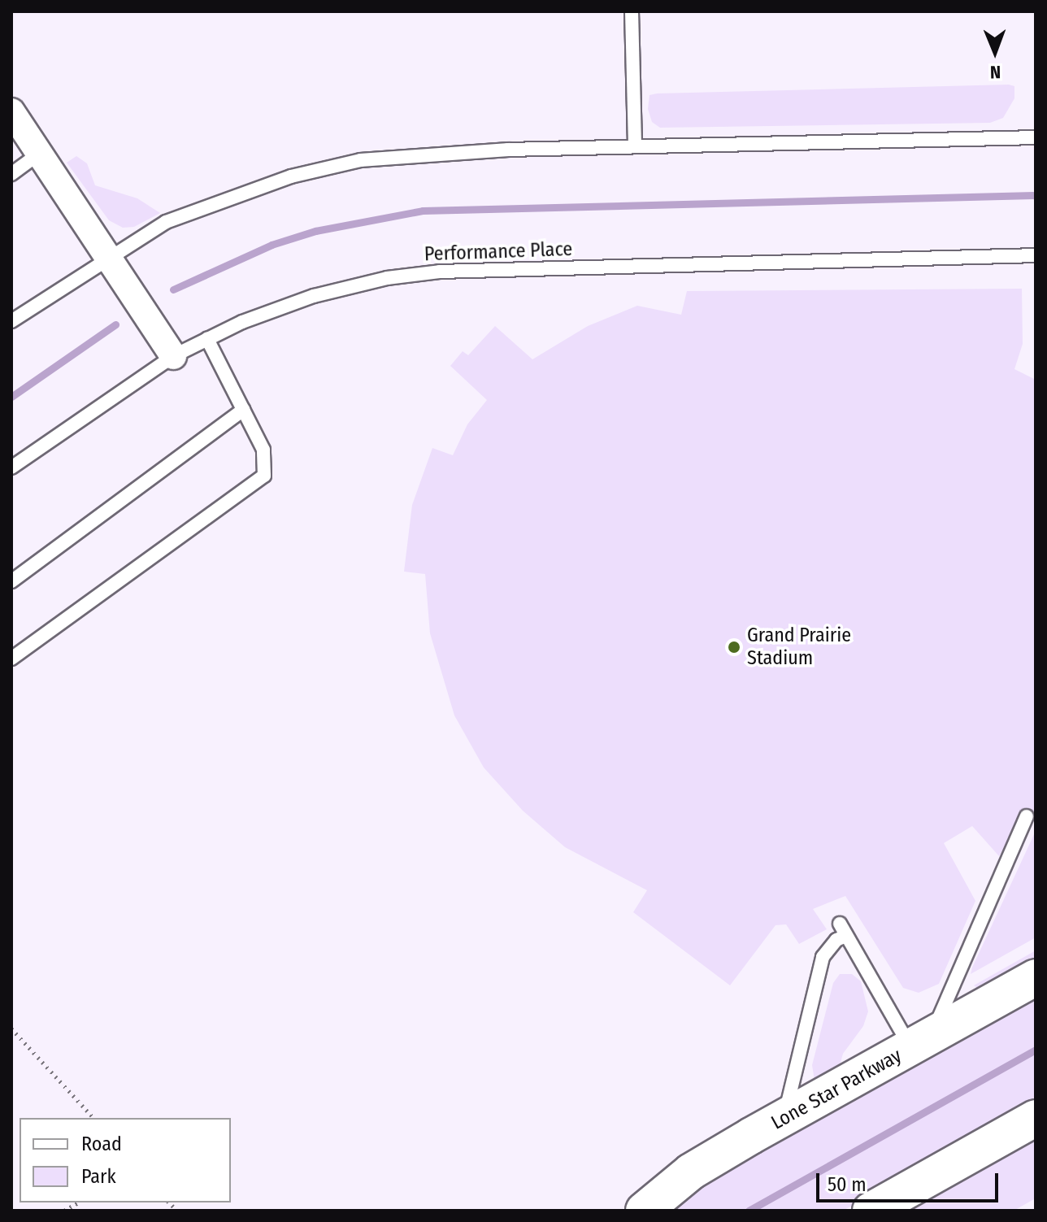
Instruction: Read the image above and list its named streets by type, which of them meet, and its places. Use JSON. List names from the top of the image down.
{
  "streets": {
    "street": ["Lone Star Parkway"],
    "lane": ["Performance Place"]
  },
  "places": ["Grand Prairie Stadium"],
  "legend": ["Road", "Park"],
  "scale_bar": "50 m",
  "north": "bottom"
}
